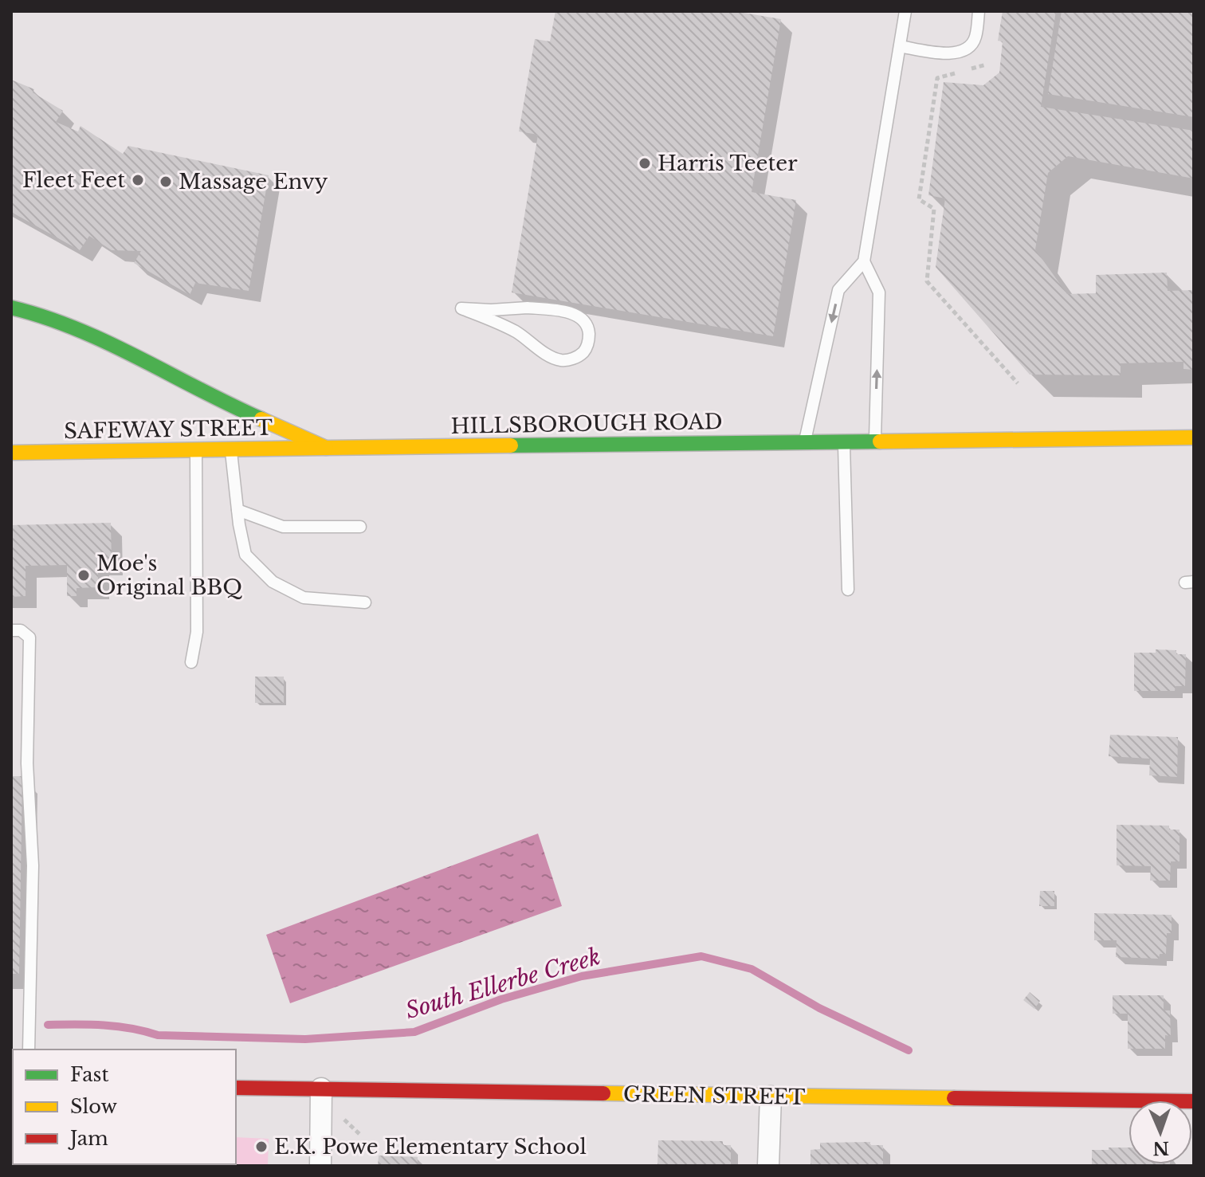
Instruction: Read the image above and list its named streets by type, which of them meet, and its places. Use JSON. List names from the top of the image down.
{
  "streets": {
    "street": ["HILLSBOROUGH ROAD", "SAFEWAY STREET", "GREEN STREET"]
  },
  "crossings": [
    ["HILLSBOROUGH ROAD", "SAFEWAY STREET"]
  ],
  "water": ["South Ellerbe Creek"],
  "places": [
    "Harris Teeter",
    "Fleet Feet",
    "Massage Envy",
    "Moe's Original BBQ",
    "E.K. Powe Elementary School"
  ],
  "legend": ["Fast", "Slow", "Jam"],
  "north": "bottom"
}
